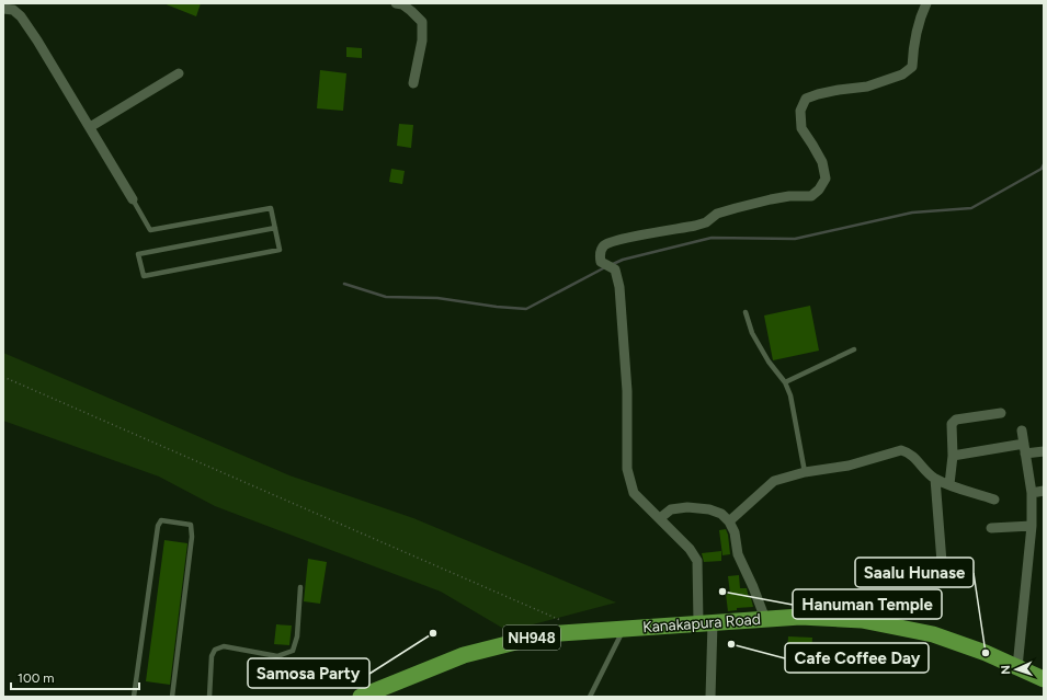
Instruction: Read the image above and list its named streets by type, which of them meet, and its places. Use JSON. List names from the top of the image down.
{
  "streets": {
    "highway": ["Kanakapura Road", "NH948"]
  },
  "places": [
    "Hanuman Temple",
    "Samosa Party",
    "Cafe Coffee Day",
    "Saalu Hunase"
  ],
  "scale_bar": "100 m",
  "north": "left"
}
